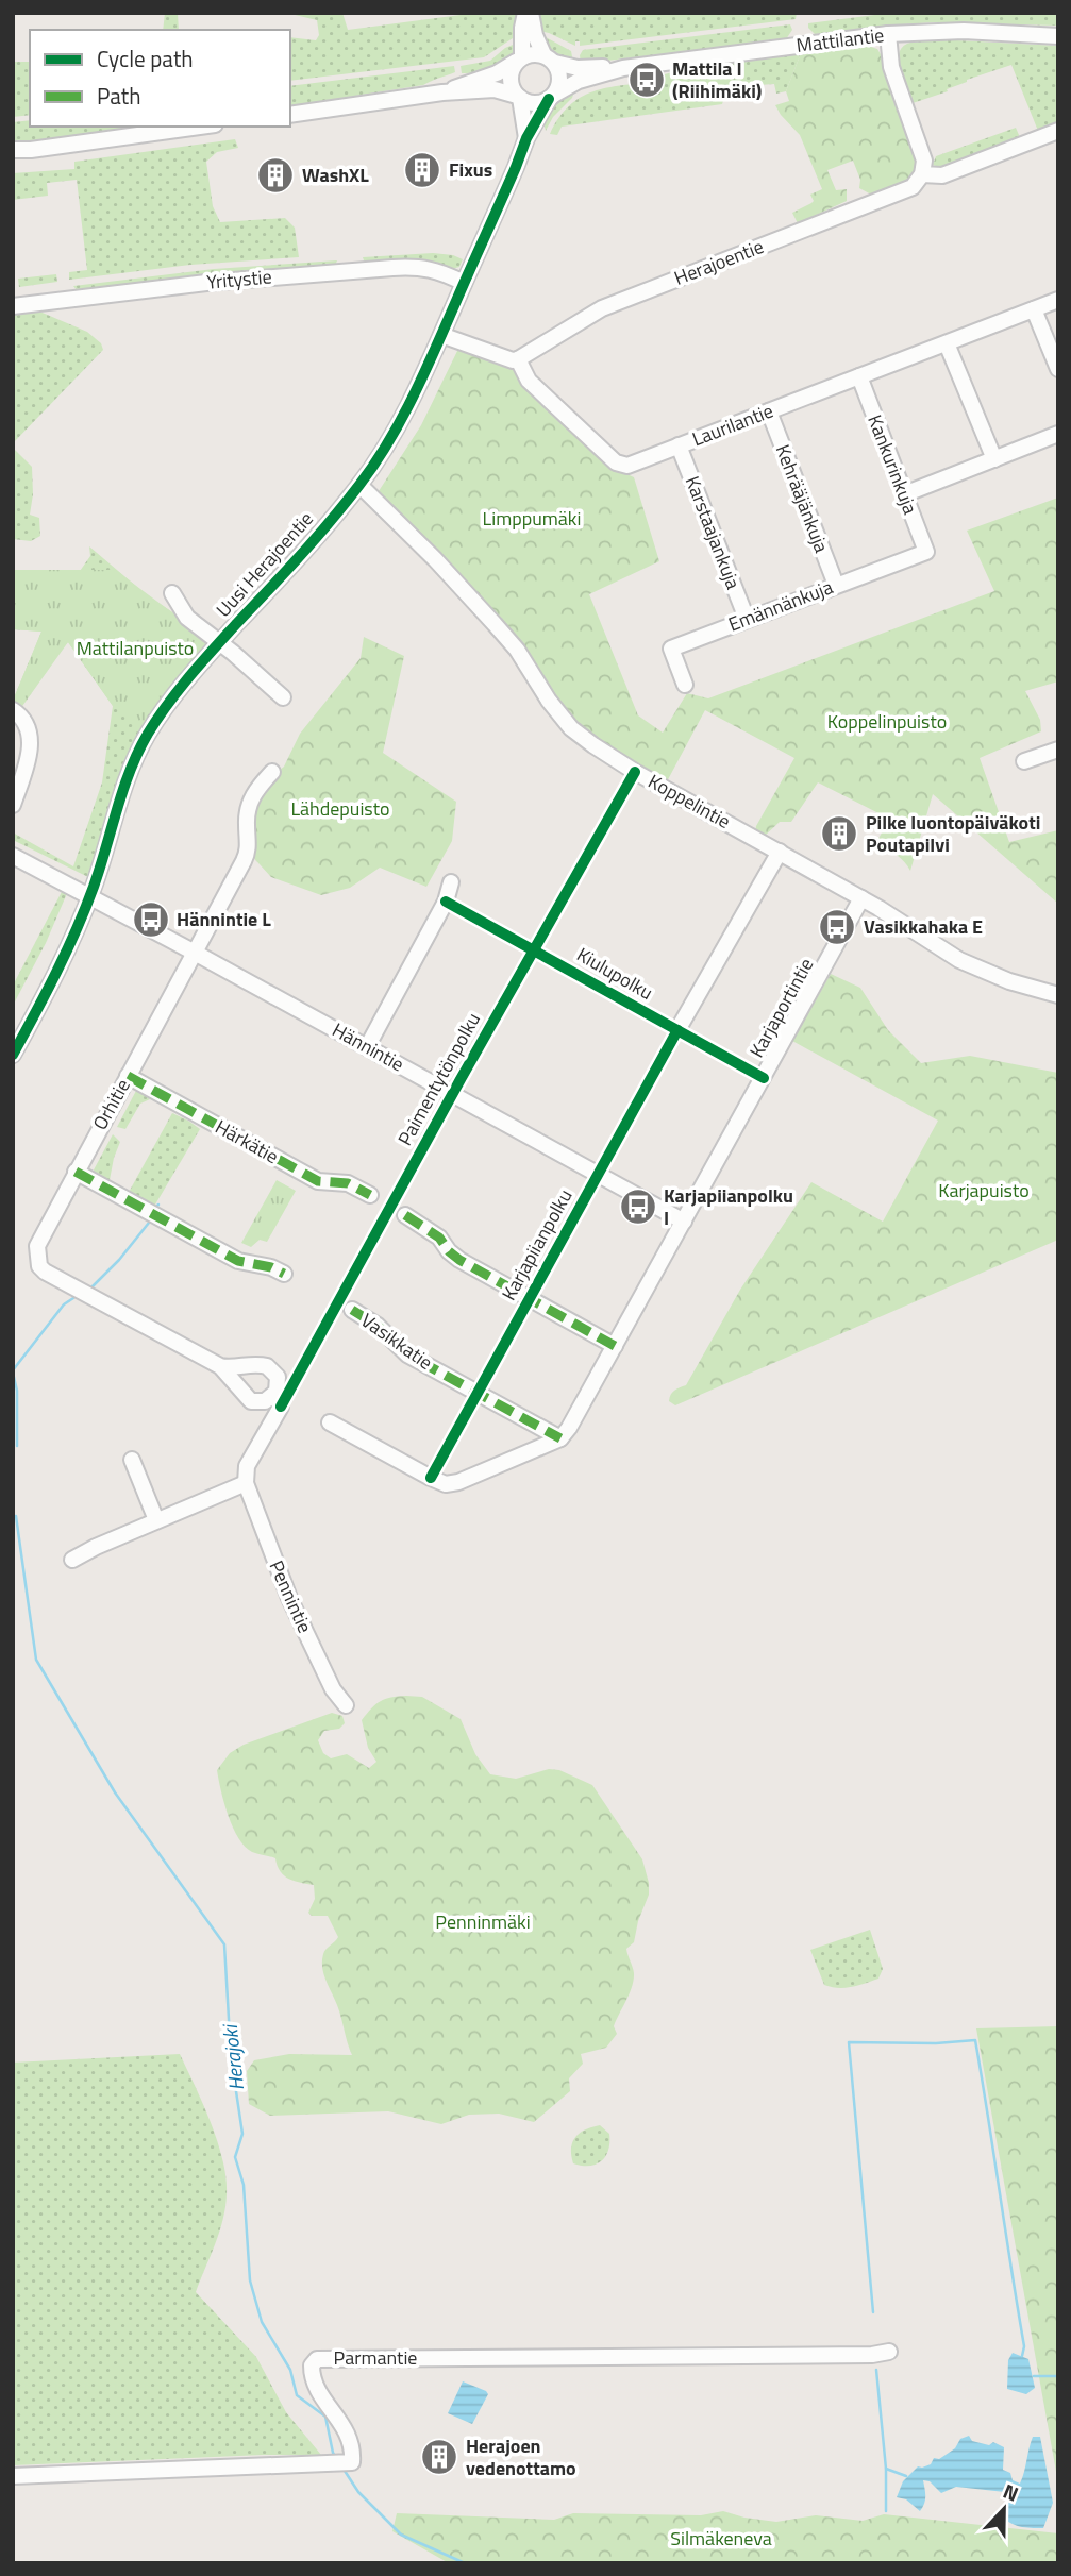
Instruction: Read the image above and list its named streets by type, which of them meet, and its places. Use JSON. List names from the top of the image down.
{
  "streets": {
    "street": [
      "Mattilantie",
      "Herajoentie",
      "Yritystie",
      "Laurilantie",
      "Kankurinkuja",
      "Kehrääjänkuja",
      "Karstaajankuja",
      "Uusi Herajoentie",
      "Emännänkuja",
      "Koppelintie",
      "Karjaportintie",
      "Hännintie",
      "Orhitie",
      "Härkätie",
      "Vasikkatie",
      "Pennintie",
      "Parmantie"
    ],
    "cycle path": ["Kiulupolku", "Paimentytönpolku", "Karjapiianpolku"]
  },
  "crossings": [
    ["Mattilantie", "Uusi Herajoentie"],
    ["Herajoentie", "Laurilantie"],
    ["Yritystie", "Uusi Herajoentie"],
    ["Laurilantie", "Kankurinkuja"],
    ["Laurilantie", "Kehrääjänkuja"],
    ["Laurilantie", "Karstaajankuja"],
    ["Kankurinkuja", "Emännänkuja"],
    ["Kehrääjänkuja", "Emännänkuja"],
    ["Karstaajankuja", "Emännänkuja"],
    ["Uusi Herajoentie", "Koppelintie"],
    ["Uusi Herajoentie", "Hännintie"],
    ["Koppelintie", "Karjaportintie"],
    ["Karjaportintie", "Hännintie"],
    ["Karjaportintie", "Vasikkatie"],
    ["Hännintie", "Orhitie"],
    ["Orhitie", "Härkätie"]
  ],
  "water": ["Herajoki"],
  "parks": [
    "Limppumäki",
    "Mattilanpuisto",
    "Koppelinpuisto",
    "Lähdepuisto",
    "Karjapuisto",
    "Penninmäki",
    "Silmäkeneva"
  ],
  "places": {
    "bus stop": [
      "Mattila I (Riihimäki)",
      "Hännintie L",
      "Vasikkahaka E",
      "Karjapiianpolku I"
    ],
    "building": [
      "Fixus",
      "WashXL",
      "Pilke luontopäiväkoti Poutapilvi",
      "Herajoen vedenottamo"
    ]
  },
  "legend": ["Cycle path", "Path"],
  "north": "top"
}
